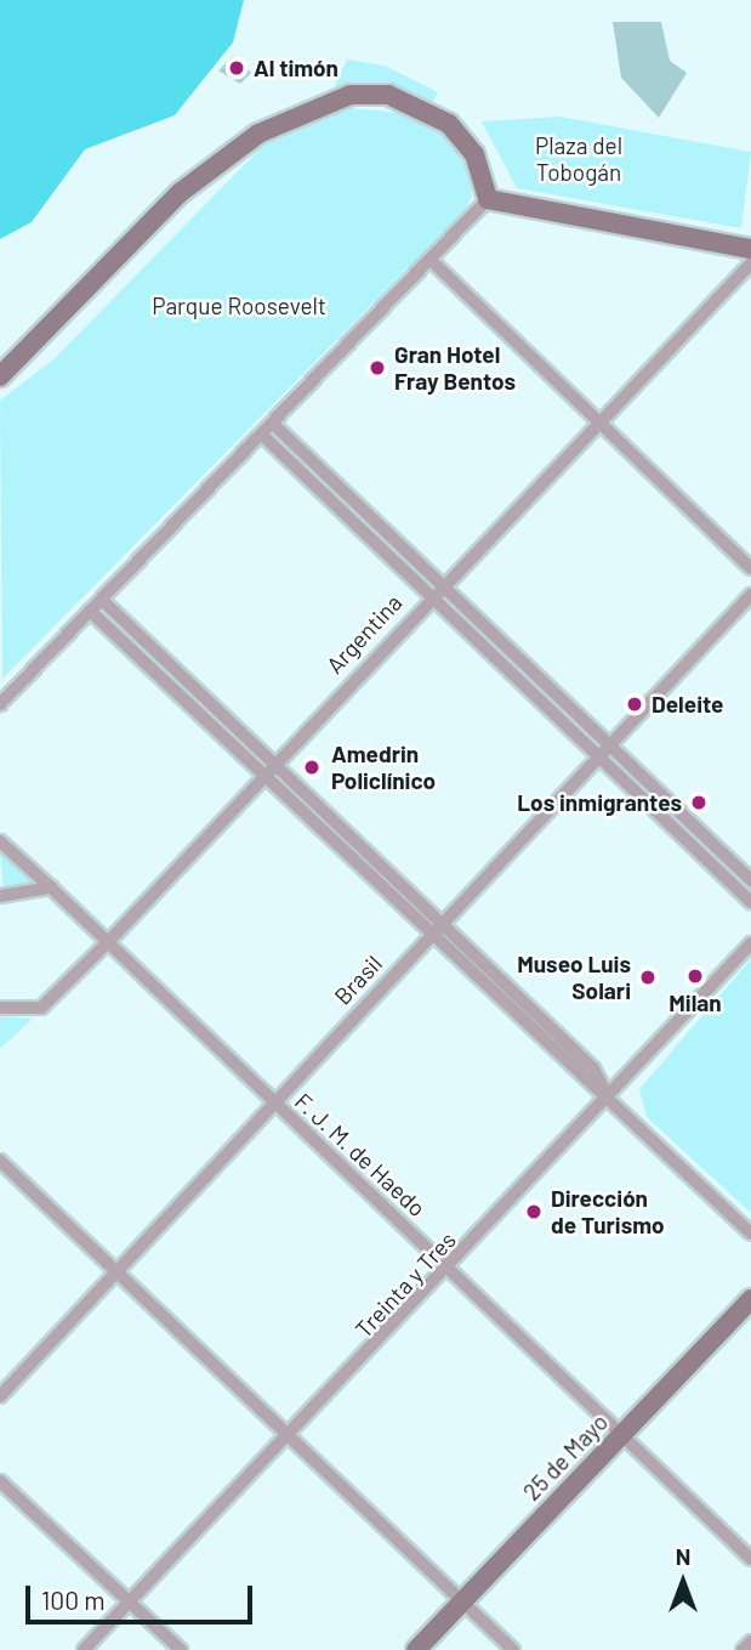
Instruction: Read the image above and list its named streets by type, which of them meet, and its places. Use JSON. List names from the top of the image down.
{
  "streets": {
    "street": [
      "Argentina",
      "Brasil",
      "F. J. M. de Haedo",
      "Treinta y Tres",
      "25 de Mayo"
    ]
  },
  "crossings": [
    ["Argentina", "F. J. M. de Haedo"],
    ["Brasil", "F. J. M. de Haedo"],
    ["F. J. M. de Haedo", "Treinta y Tres"],
    ["F. J. M. de Haedo", "25 de Mayo"]
  ],
  "parks": ["Plaza del Tobogán", "Parque Roosevelt"],
  "places": [
    "Al timón",
    "Gran Hotel Fray Bentos",
    "Deleite",
    "Amedrin Policlínico",
    "Los inmigrantes",
    "Milan",
    "Museo Luis Solari",
    "Dirección de Turismo"
  ],
  "scale_bar": "100 m",
  "north": "top"
}
